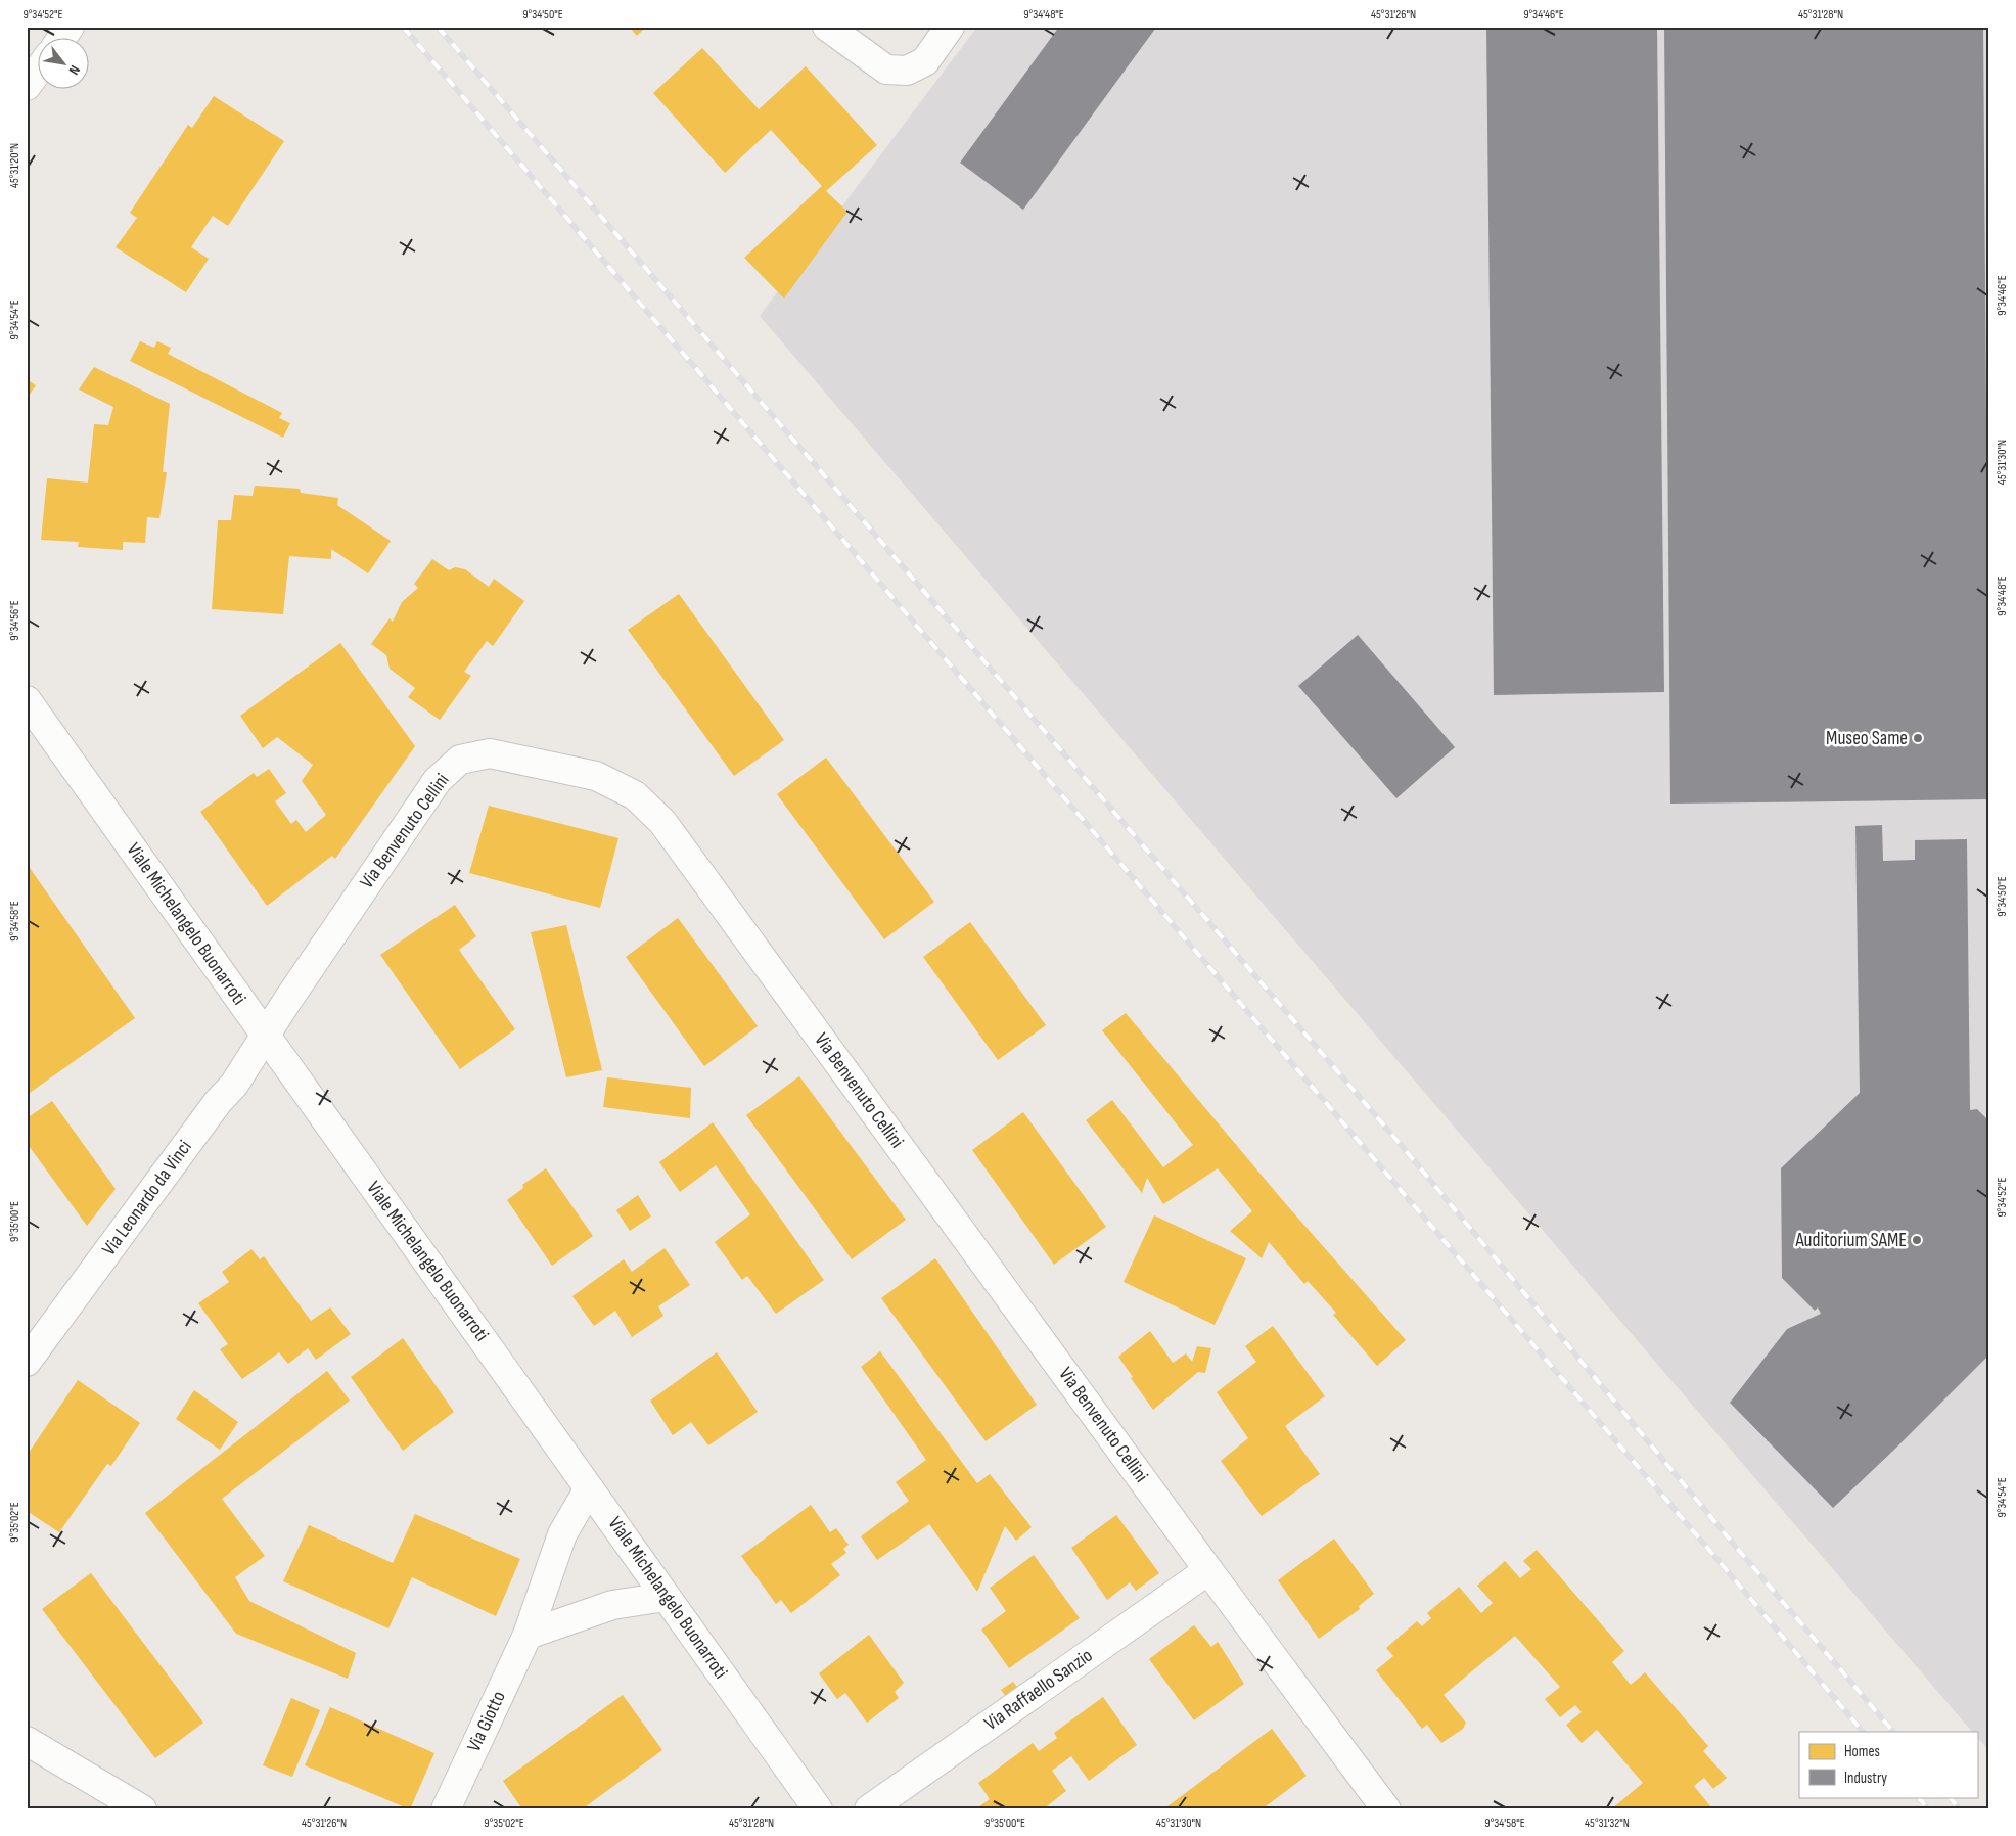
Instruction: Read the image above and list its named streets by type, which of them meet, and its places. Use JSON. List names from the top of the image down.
{
  "streets": {
    "street": [
      "Via Benvenuto Cellini",
      "Viale Michelangelo Buonarroti",
      "Via Leonardo da Vinci",
      "Via Raffaello Sanzio",
      "Via Giotto"
    ]
  },
  "crossings": [
    ["Via Benvenuto Cellini", "Viale Michelangelo Buonarroti"],
    ["Via Benvenuto Cellini", "Via Leonardo da Vinci"],
    ["Via Benvenuto Cellini", "Via Raffaello Sanzio"],
    ["Viale Michelangelo Buonarroti", "Via Leonardo da Vinci"],
    ["Viale Michelangelo Buonarroti", "Via Giotto"]
  ],
  "places": ["Museo Same", "Auditorium SAME"],
  "legend": ["Homes", "Industry"],
  "north": "bottom right",
  "coordinates": [
    "9°34'52\"E",
    "9°34'50\"E",
    "9°34'48\"E",
    "45°31'26\"N",
    "9°34'46\"E",
    "45°31'28\"N",
    "45°31'20\"N",
    "9°34'54\"E",
    "45°31'30\"N",
    "9°34'56\"E",
    "9°34'58\"E",
    "9°35'00\"E",
    "9°35'02\"E",
    "45°31'32\"N"
  ]
}
